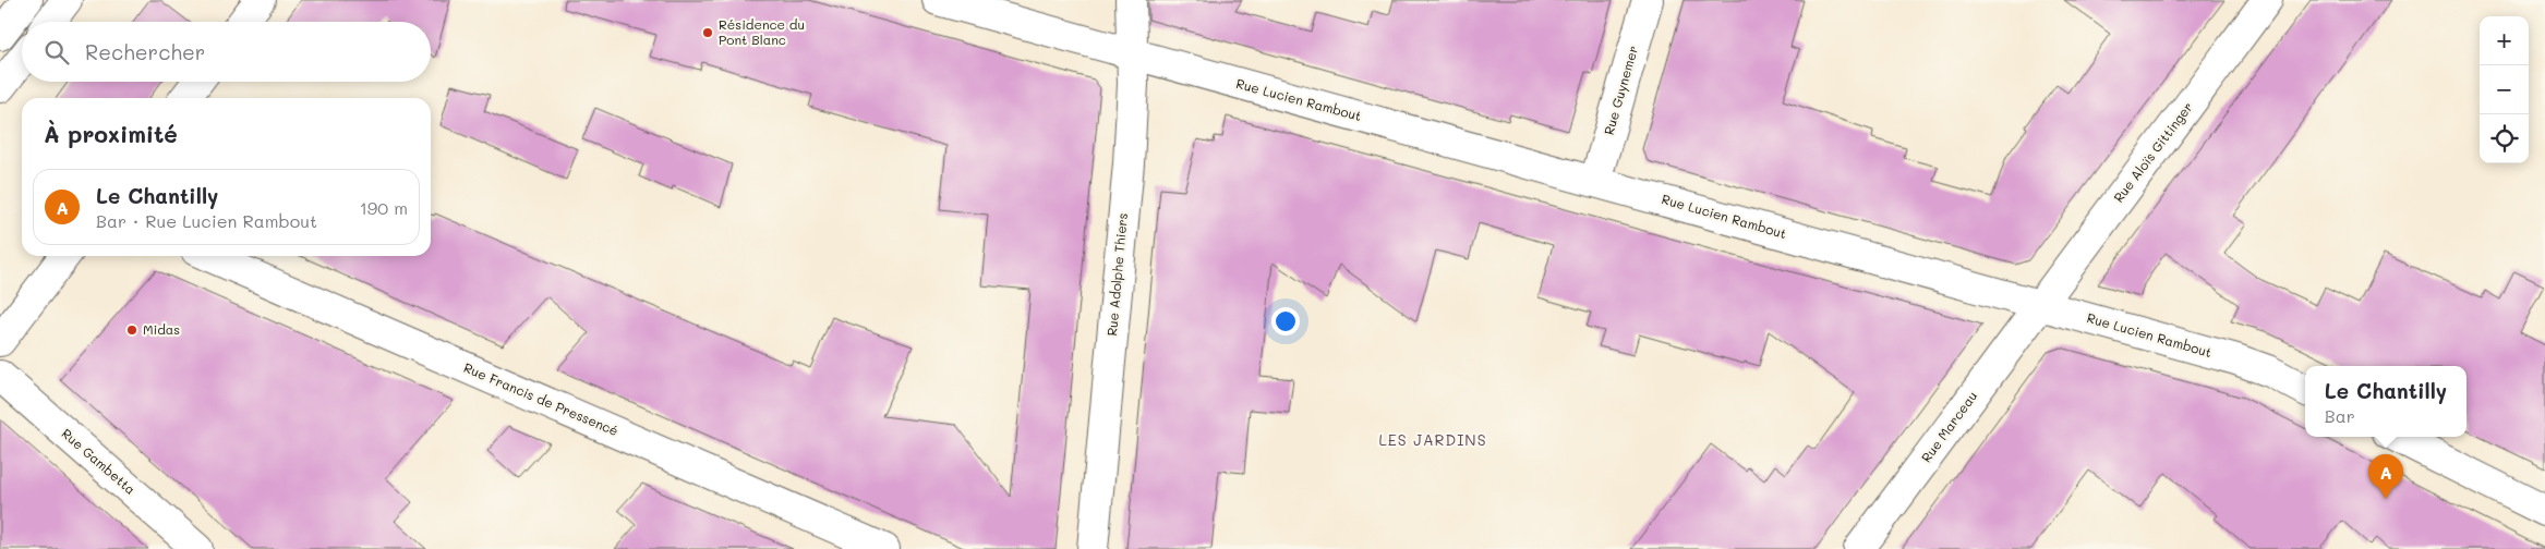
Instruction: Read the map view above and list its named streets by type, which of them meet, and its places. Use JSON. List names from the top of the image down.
{
  "streets": {
    "street": [
      "Rue Guynemer",
      "Rue Lucien Rambout",
      "Rue Aloïs Gittinger",
      "Rue Adolphe Thiers",
      "Rue Francis de Pressencé",
      "Rue Marceau",
      "Rue Gambetta"
    ]
  },
  "crossings": [
    ["Rue Guynemer", "Rue Lucien Rambout"],
    ["Rue Lucien Rambout", "Rue Aloïs Gittinger"],
    ["Rue Lucien Rambout", "Rue Adolphe Thiers"],
    ["Rue Lucien Rambout", "Rue Marceau"],
    ["Rue Aloïs Gittinger", "Rue Marceau"]
  ],
  "districts": ["LES JARDINS"],
  "places": ["Résidence du Pont Blanc", "Midas"],
  "page": {
    "map_buttons": ["+", "−"],
    "search": "Rechercher",
    "heading": "À proximité",
    "list": [
      {
        "mark": "A",
        "name": "Le Chantilly",
        "note": "Bar · Rue Lucien Rambout",
        "value": "190 m"
      }
    ],
    "popup": ["Le Chantilly", "Bar"],
    "pins": "A"
  }
}
